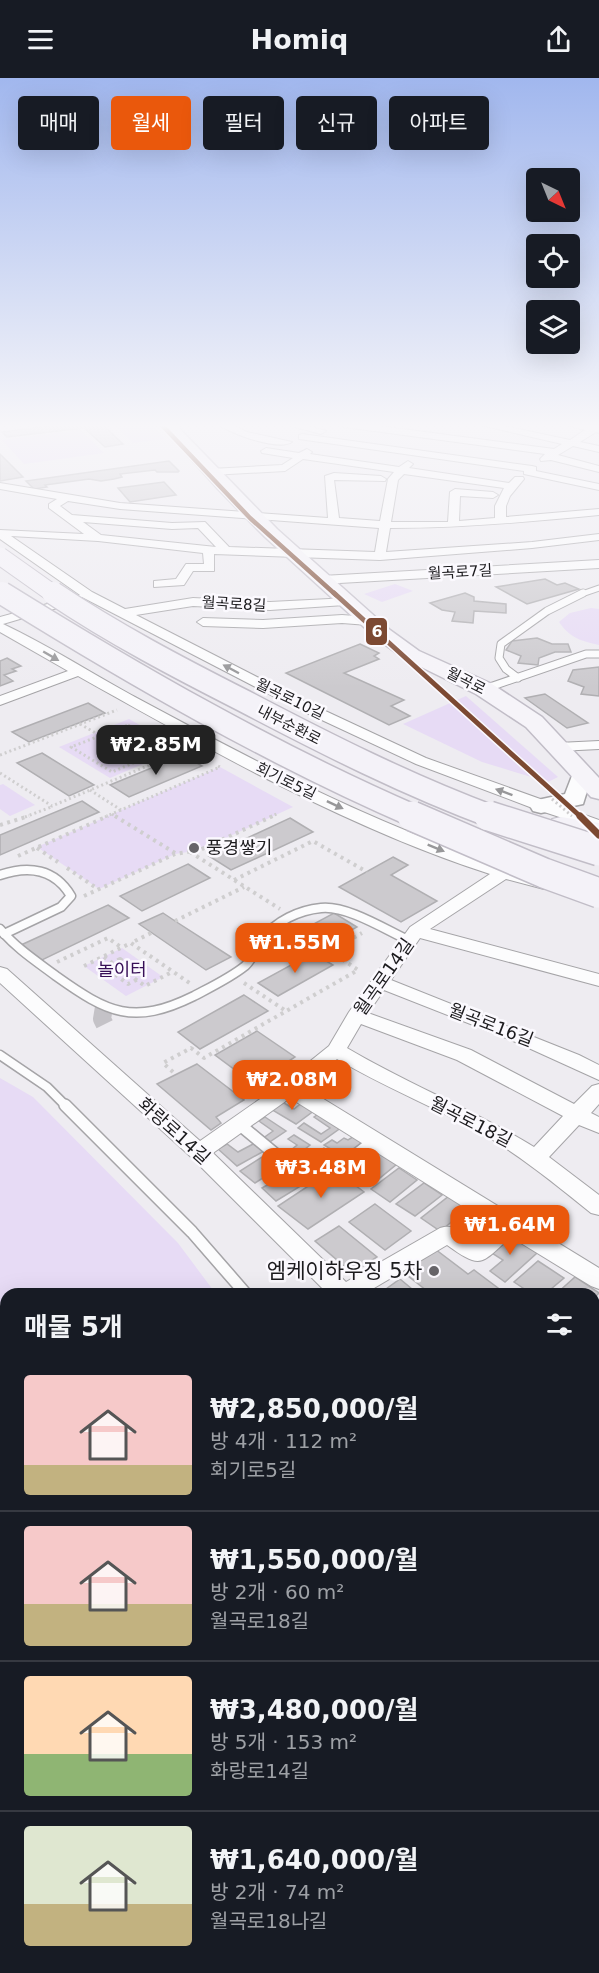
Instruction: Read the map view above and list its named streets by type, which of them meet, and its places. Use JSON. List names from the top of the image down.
{
  "streets": {
    "highway": ["내부순환로"],
    "main road": ["월곡로"],
    "street": [
      "월곡로7길",
      "월곡로8길",
      "월곡로10길",
      "회기로5길",
      "월곡로14길",
      "월곡로16길",
      "월곡로18길",
      "화랑로14길"
    ]
  },
  "crossings": [
    ["월곡로7길", "월곡로"],
    ["월곡로8길", "월곡로"],
    ["월곡로8길", "월곡로10길"],
    ["월곡로", "월곡로10길"],
    ["월곡로14길", "월곡로16길"],
    ["월곡로14길", "월곡로18길"],
    ["월곡로14길", "화랑로14길"]
  ],
  "parks": ["놀이터"],
  "places": ["풍경쌓기", "엠케이하우징 5차"],
  "lines": ["transit line 6"],
  "north": "bottom right",
  "page": {
    "header": "Homiq",
    "chip": [
      "매매",
      "월세",
      "필터",
      "신규",
      "아파트"
    ],
    "price": [
      "₩2.85M",
      "₩1.55M",
      "₩2.08M",
      "₩3.48M",
      "₩1.64M"
    ],
    "heading": "매물 5개",
    "list": [
      {
        "name": "₩2,850,000/월",
        "note": "방 4개 · 112 m² · 회기로5길"
      },
      {
        "name": "₩1,550,000/월",
        "note": "방 2개 · 60 m² · 월곡로18길"
      },
      {
        "name": "₩3,480,000/월",
        "note": "방 5개 · 153 m² · 화랑로14길"
      },
      {
        "name": "₩1,640,000/월",
        "note": "방 2개 · 74 m² · 월곡로18나길"
      }
    ]
  }
}
